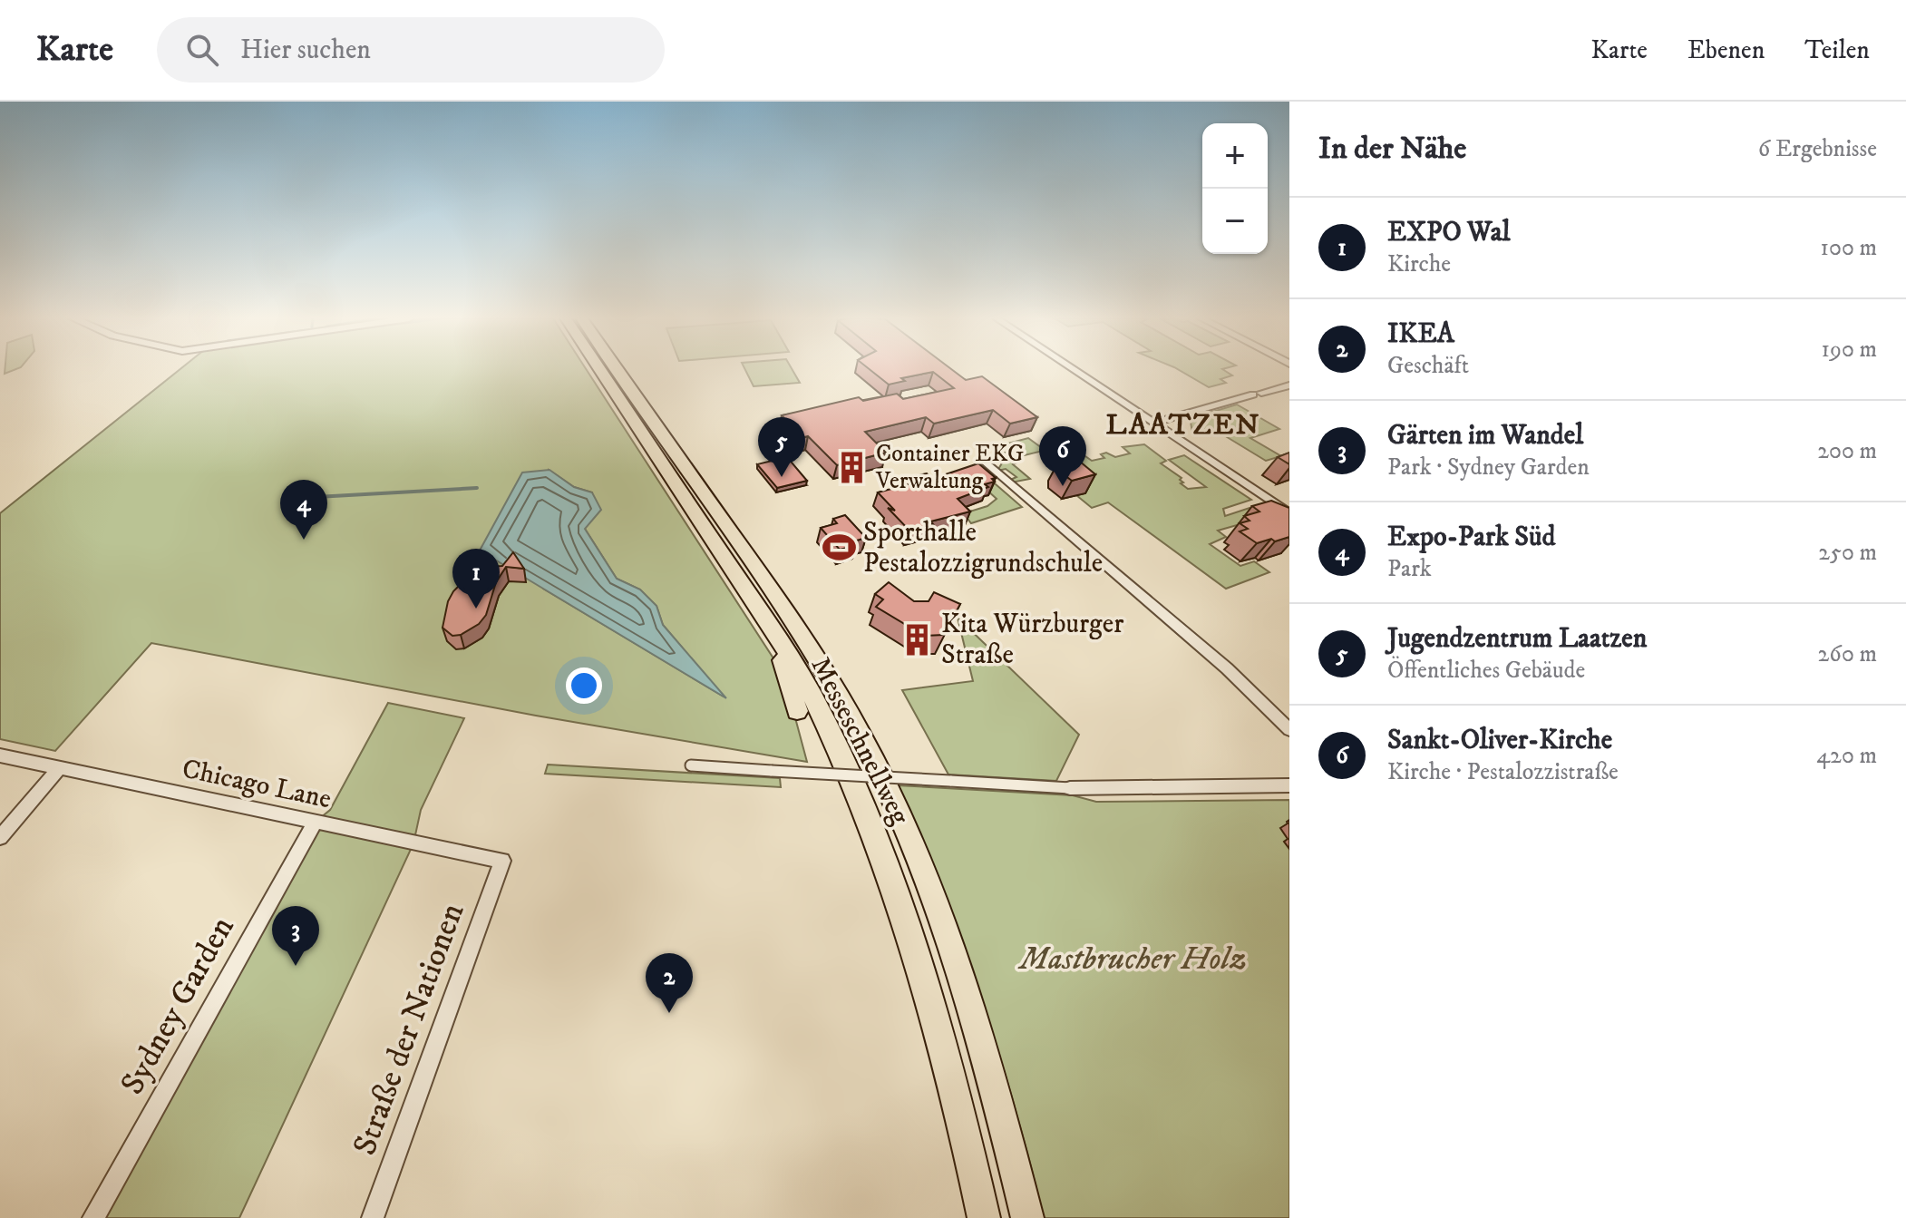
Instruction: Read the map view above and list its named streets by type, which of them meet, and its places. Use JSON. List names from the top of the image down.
{
  "streets": {
    "highway": ["Messeschnellweg"],
    "street": ["Chicago Lane", "Sydney Garden", "Straße der Nationen"]
  },
  "crossings": [
    ["Chicago Lane", "Sydney Garden"],
    ["Chicago Lane", "Straße der Nationen"]
  ],
  "districts": ["LAATZEN"],
  "parks": ["Mastbrucher Holz"],
  "places": {
    "building": ["Container EKG Verwaltung", "Kita Würzburger Straße"],
    "sports": ["Sporthalle Pestalozzigrundschule"]
  },
  "page": {
    "header": "Karte",
    "search": "Hier suchen",
    "nav": ["Karte", "Ebenen", "Teilen"],
    "heading": ["In der Nähe", "6 Ergebnisse"],
    "map_buttons": ["+", "−"],
    "list": [
      {
        "mark": "1",
        "name": "EXPO Wal",
        "note": "Kirche",
        "value": "100 m"
      },
      {
        "mark": "2",
        "name": "IKEA",
        "note": "Geschäft",
        "value": "190 m"
      },
      {
        "mark": "3",
        "name": "Gärten im Wandel",
        "note": "Park · Sydney Garden",
        "value": "200 m"
      },
      {
        "mark": "4",
        "name": "Expo-Park Süd",
        "note": "Park",
        "value": "250 m"
      },
      {
        "mark": "5",
        "name": "Jugendzentrum Laatzen",
        "note": "Öffentliches Gebäude",
        "value": "260 m"
      },
      {
        "mark": "6",
        "name": "Sankt-Oliver-Kirche",
        "note": "Kirche · Pestalozzistraße",
        "value": "420 m"
      }
    ],
    "pins": [
      "5",
      "6",
      "4",
      "1",
      "3",
      "2"
    ]
  }
}
